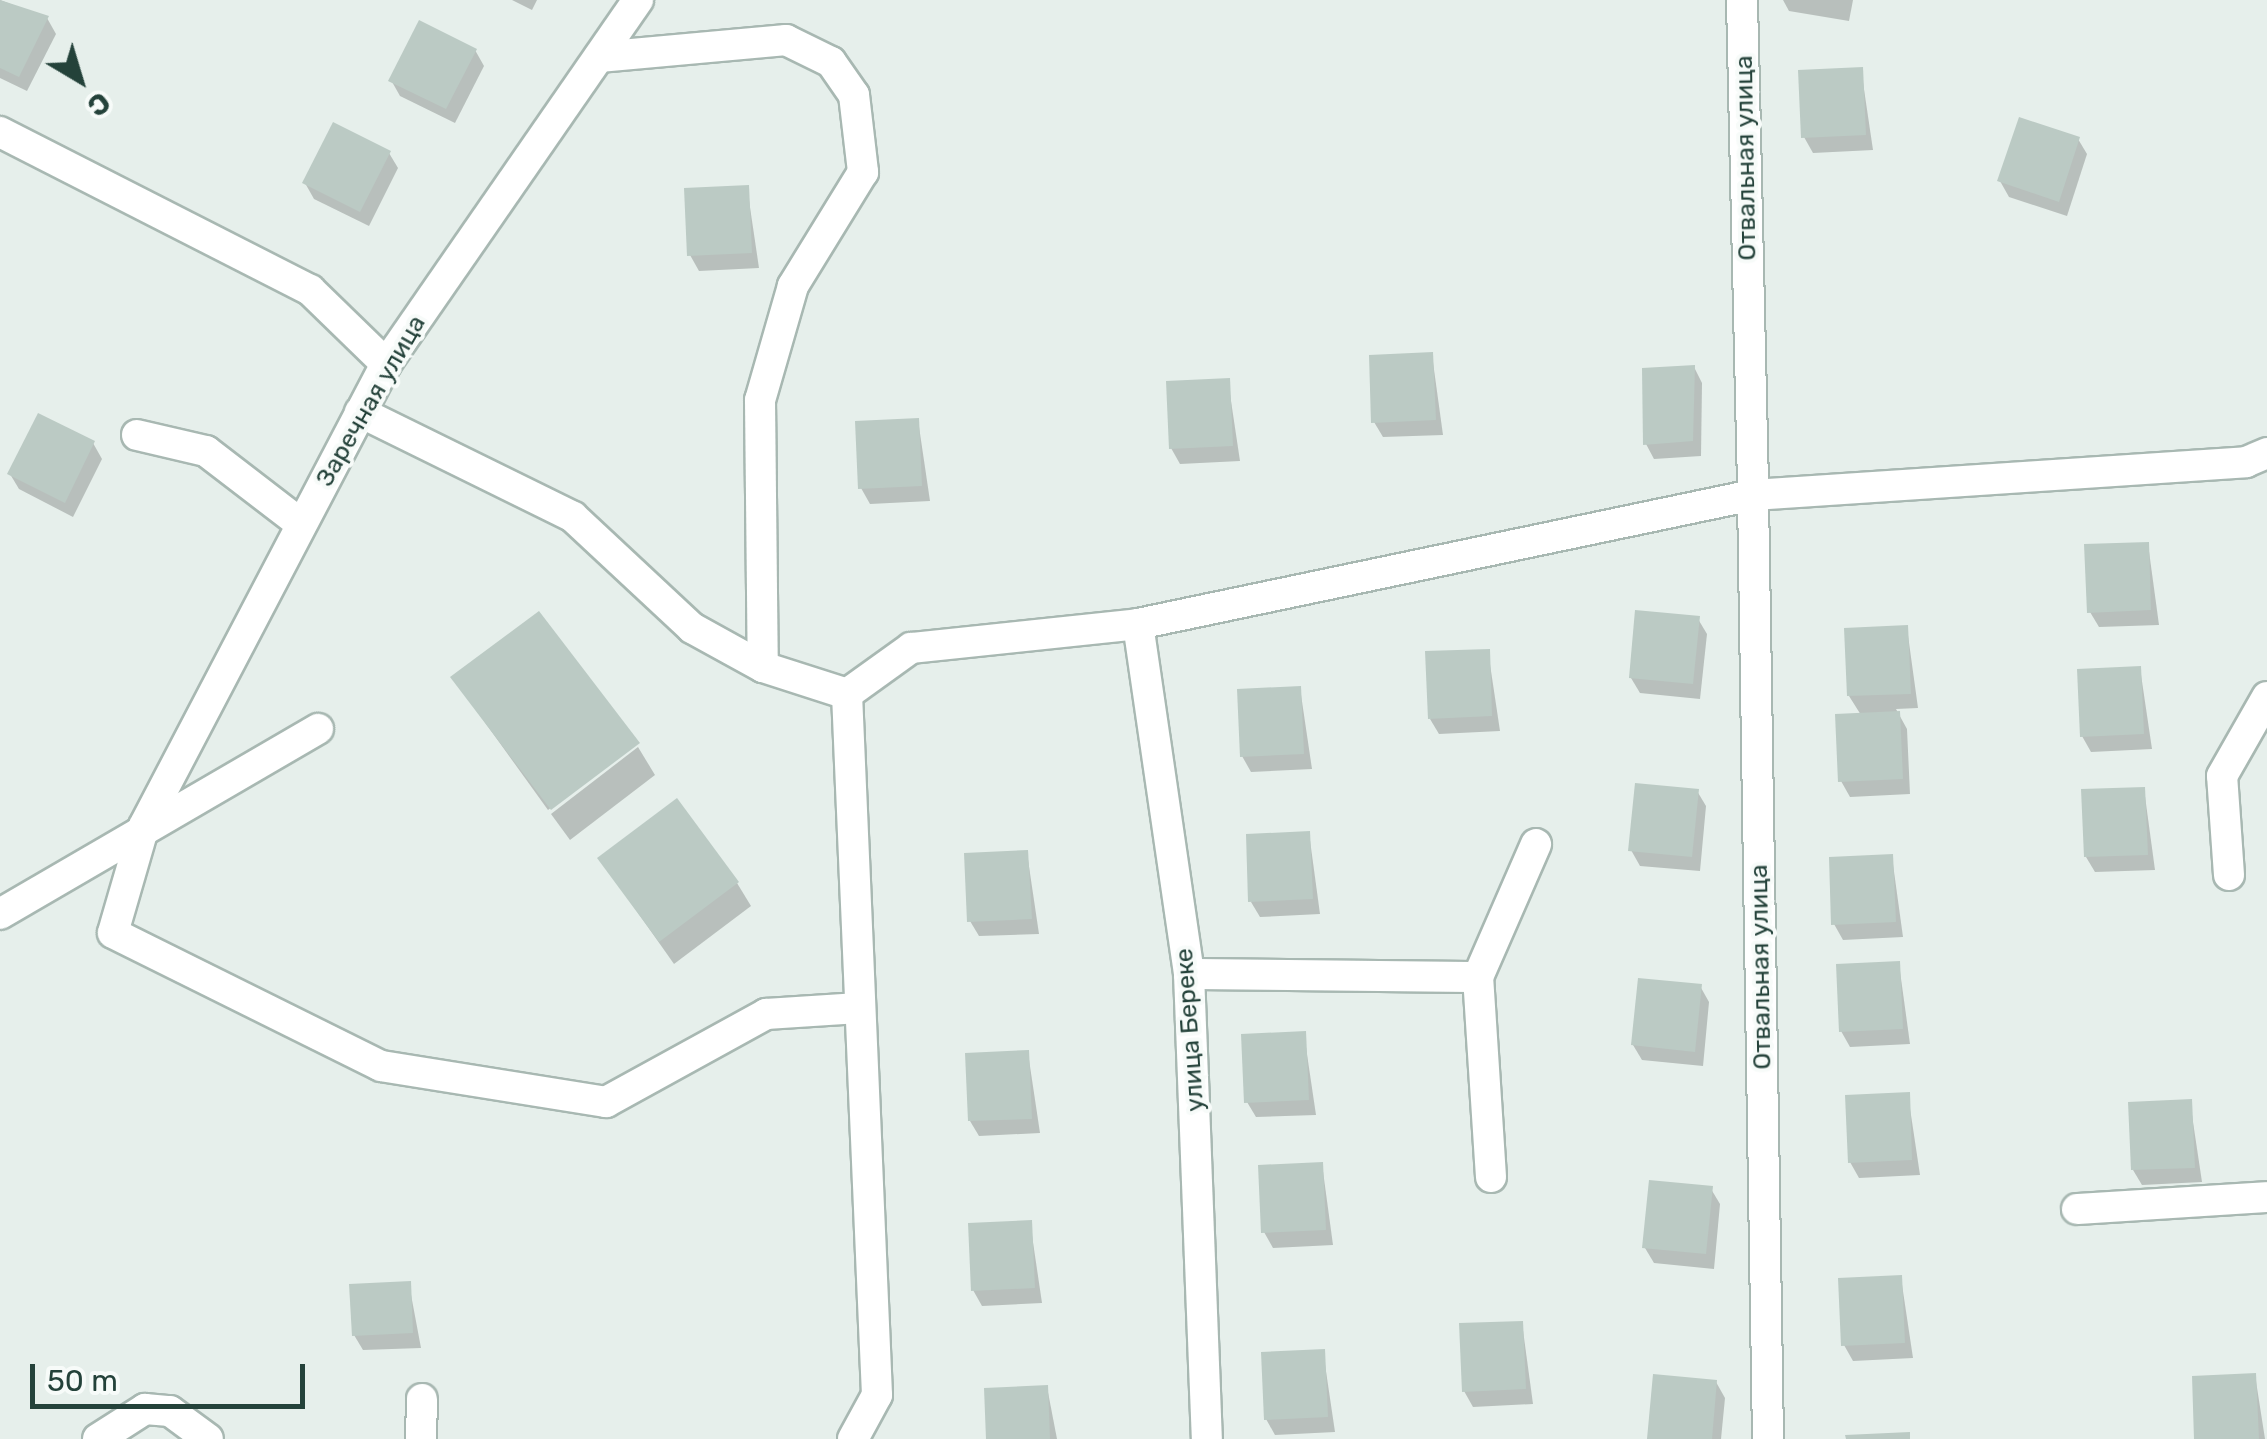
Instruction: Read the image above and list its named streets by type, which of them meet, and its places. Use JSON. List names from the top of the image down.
{
  "streets": {
    "street": ["Отвальная улица", "Заречная улица", "улица Береке"]
  },
  "scale_bar": "50 m",
  "north": "bottom right"
}
